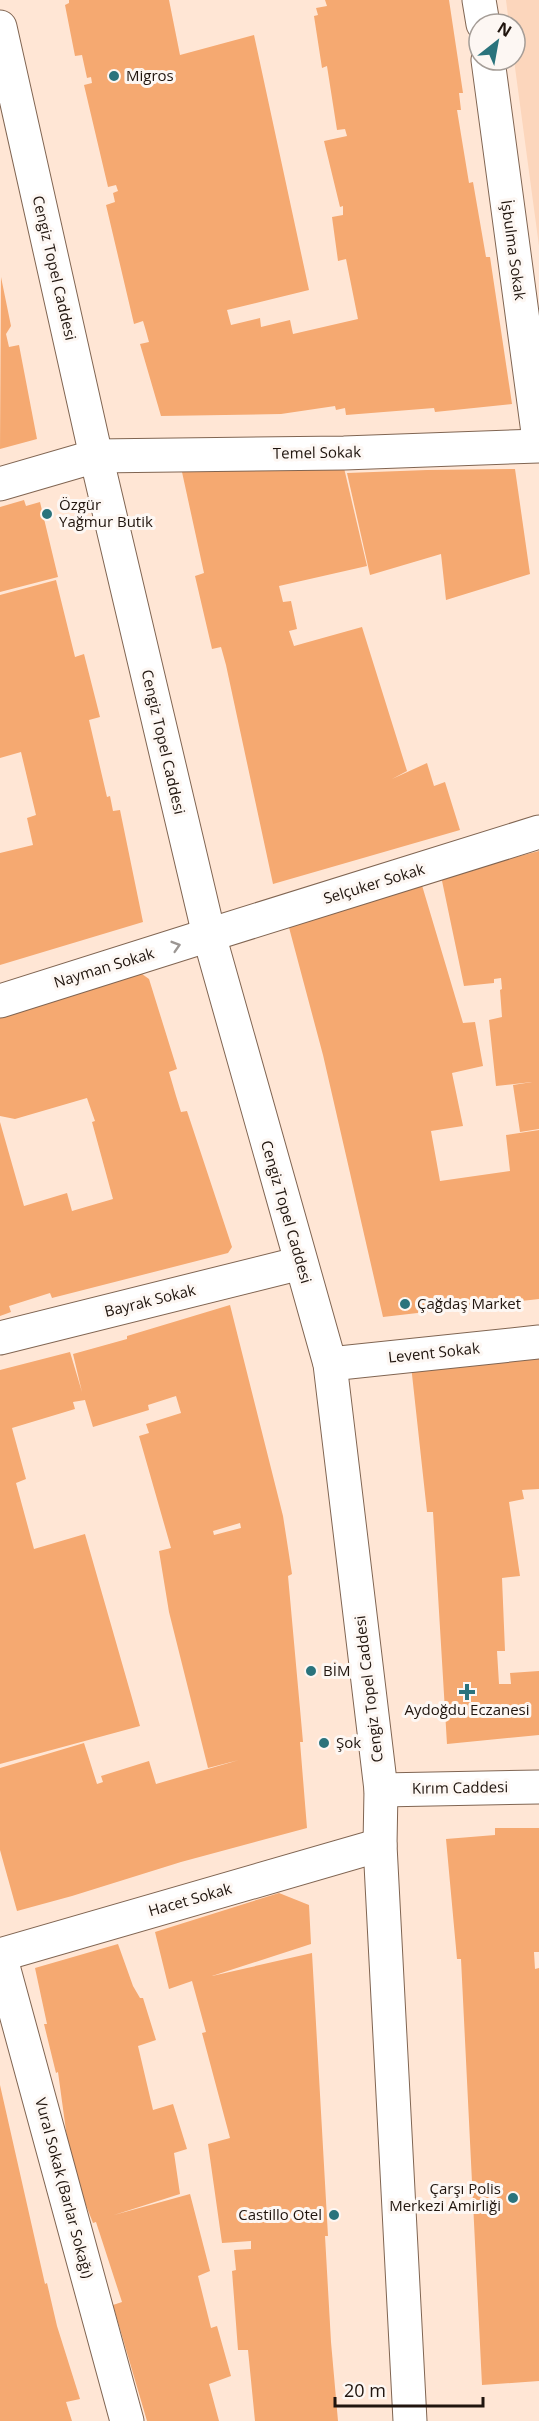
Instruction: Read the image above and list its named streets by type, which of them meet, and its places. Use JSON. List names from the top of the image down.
{
  "streets": {
    "main road": [
      "İşbulma Sokak",
      "Cengiz Topel Caddesi",
      "Temel Sokak",
      "Selçuker Sokak",
      "Nayman Sokak",
      "Bayrak Sokak",
      "Levent Sokak",
      "Kırım Caddesi",
      "Hacet Sokak",
      "Vural Sokak (Barlar Sokağı)"
    ]
  },
  "crossings": [
    ["Cengiz Topel Caddesi", "Temel Sokak"],
    ["Cengiz Topel Caddesi", "Selçuker Sokak"],
    ["Cengiz Topel Caddesi", "Nayman Sokak"],
    ["Cengiz Topel Caddesi", "Bayrak Sokak"],
    ["Cengiz Topel Caddesi", "Levent Sokak"],
    ["Cengiz Topel Caddesi", "Kırım Caddesi"],
    ["Cengiz Topel Caddesi", "Hacet Sokak"],
    ["Selçuker Sokak", "Nayman Sokak"],
    ["Hacet Sokak", "Vural Sokak (Barlar Sokağı)"]
  ],
  "one_way": ["Nayman Sokak"],
  "places": {
    "other": [
      "Migros",
      "Özgür Yağmur Butik",
      "Çağdaş Market",
      "BİM",
      "Şok",
      "Çarşı Polis Merkezi Amirliği",
      "Castillo Otel"
    ],
    "health": ["Aydoğdu Eczanesi"]
  },
  "scale_bar": "20 m",
  "north": "top right"
}
